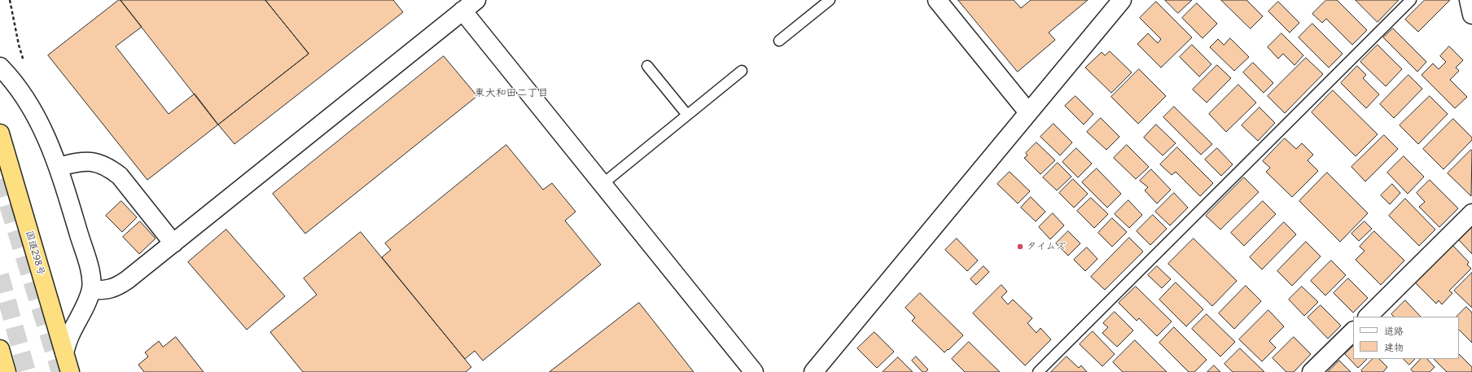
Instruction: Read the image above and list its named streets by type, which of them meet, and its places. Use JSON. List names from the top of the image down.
{
  "streets": {
    "highway": ["国道298号"]
  },
  "districts": ["東大和田二丁目"],
  "places": ["タイムズ"],
  "legend": ["道路", "建物"]
}
